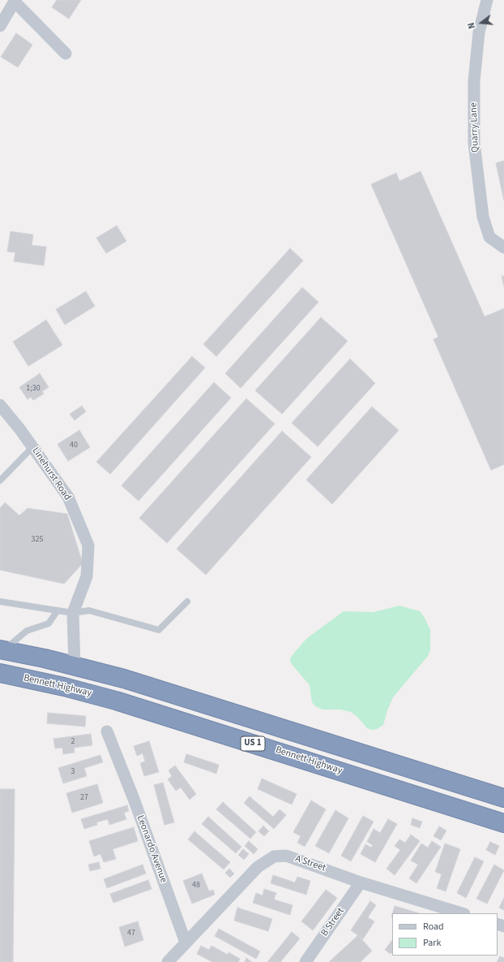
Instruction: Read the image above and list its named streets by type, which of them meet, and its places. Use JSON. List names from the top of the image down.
{
  "streets": {
    "highway": ["Bennett Highway", "US 1"],
    "street": [
      "Quarry Lane",
      "Linehurst Road",
      "Leonardo Avenue",
      "A Street",
      "B Street"
    ]
  },
  "crossings": [
    ["Linehurst Road", "US 1"],
    ["Leonardo Avenue", "A Street"],
    ["A Street", "B Street"]
  ],
  "house_numbers": [
    "1;30",
    "40",
    "325",
    "2",
    "3",
    "27",
    "48",
    "47"
  ],
  "legend": ["Road", "Park"],
  "north": "left"
}
